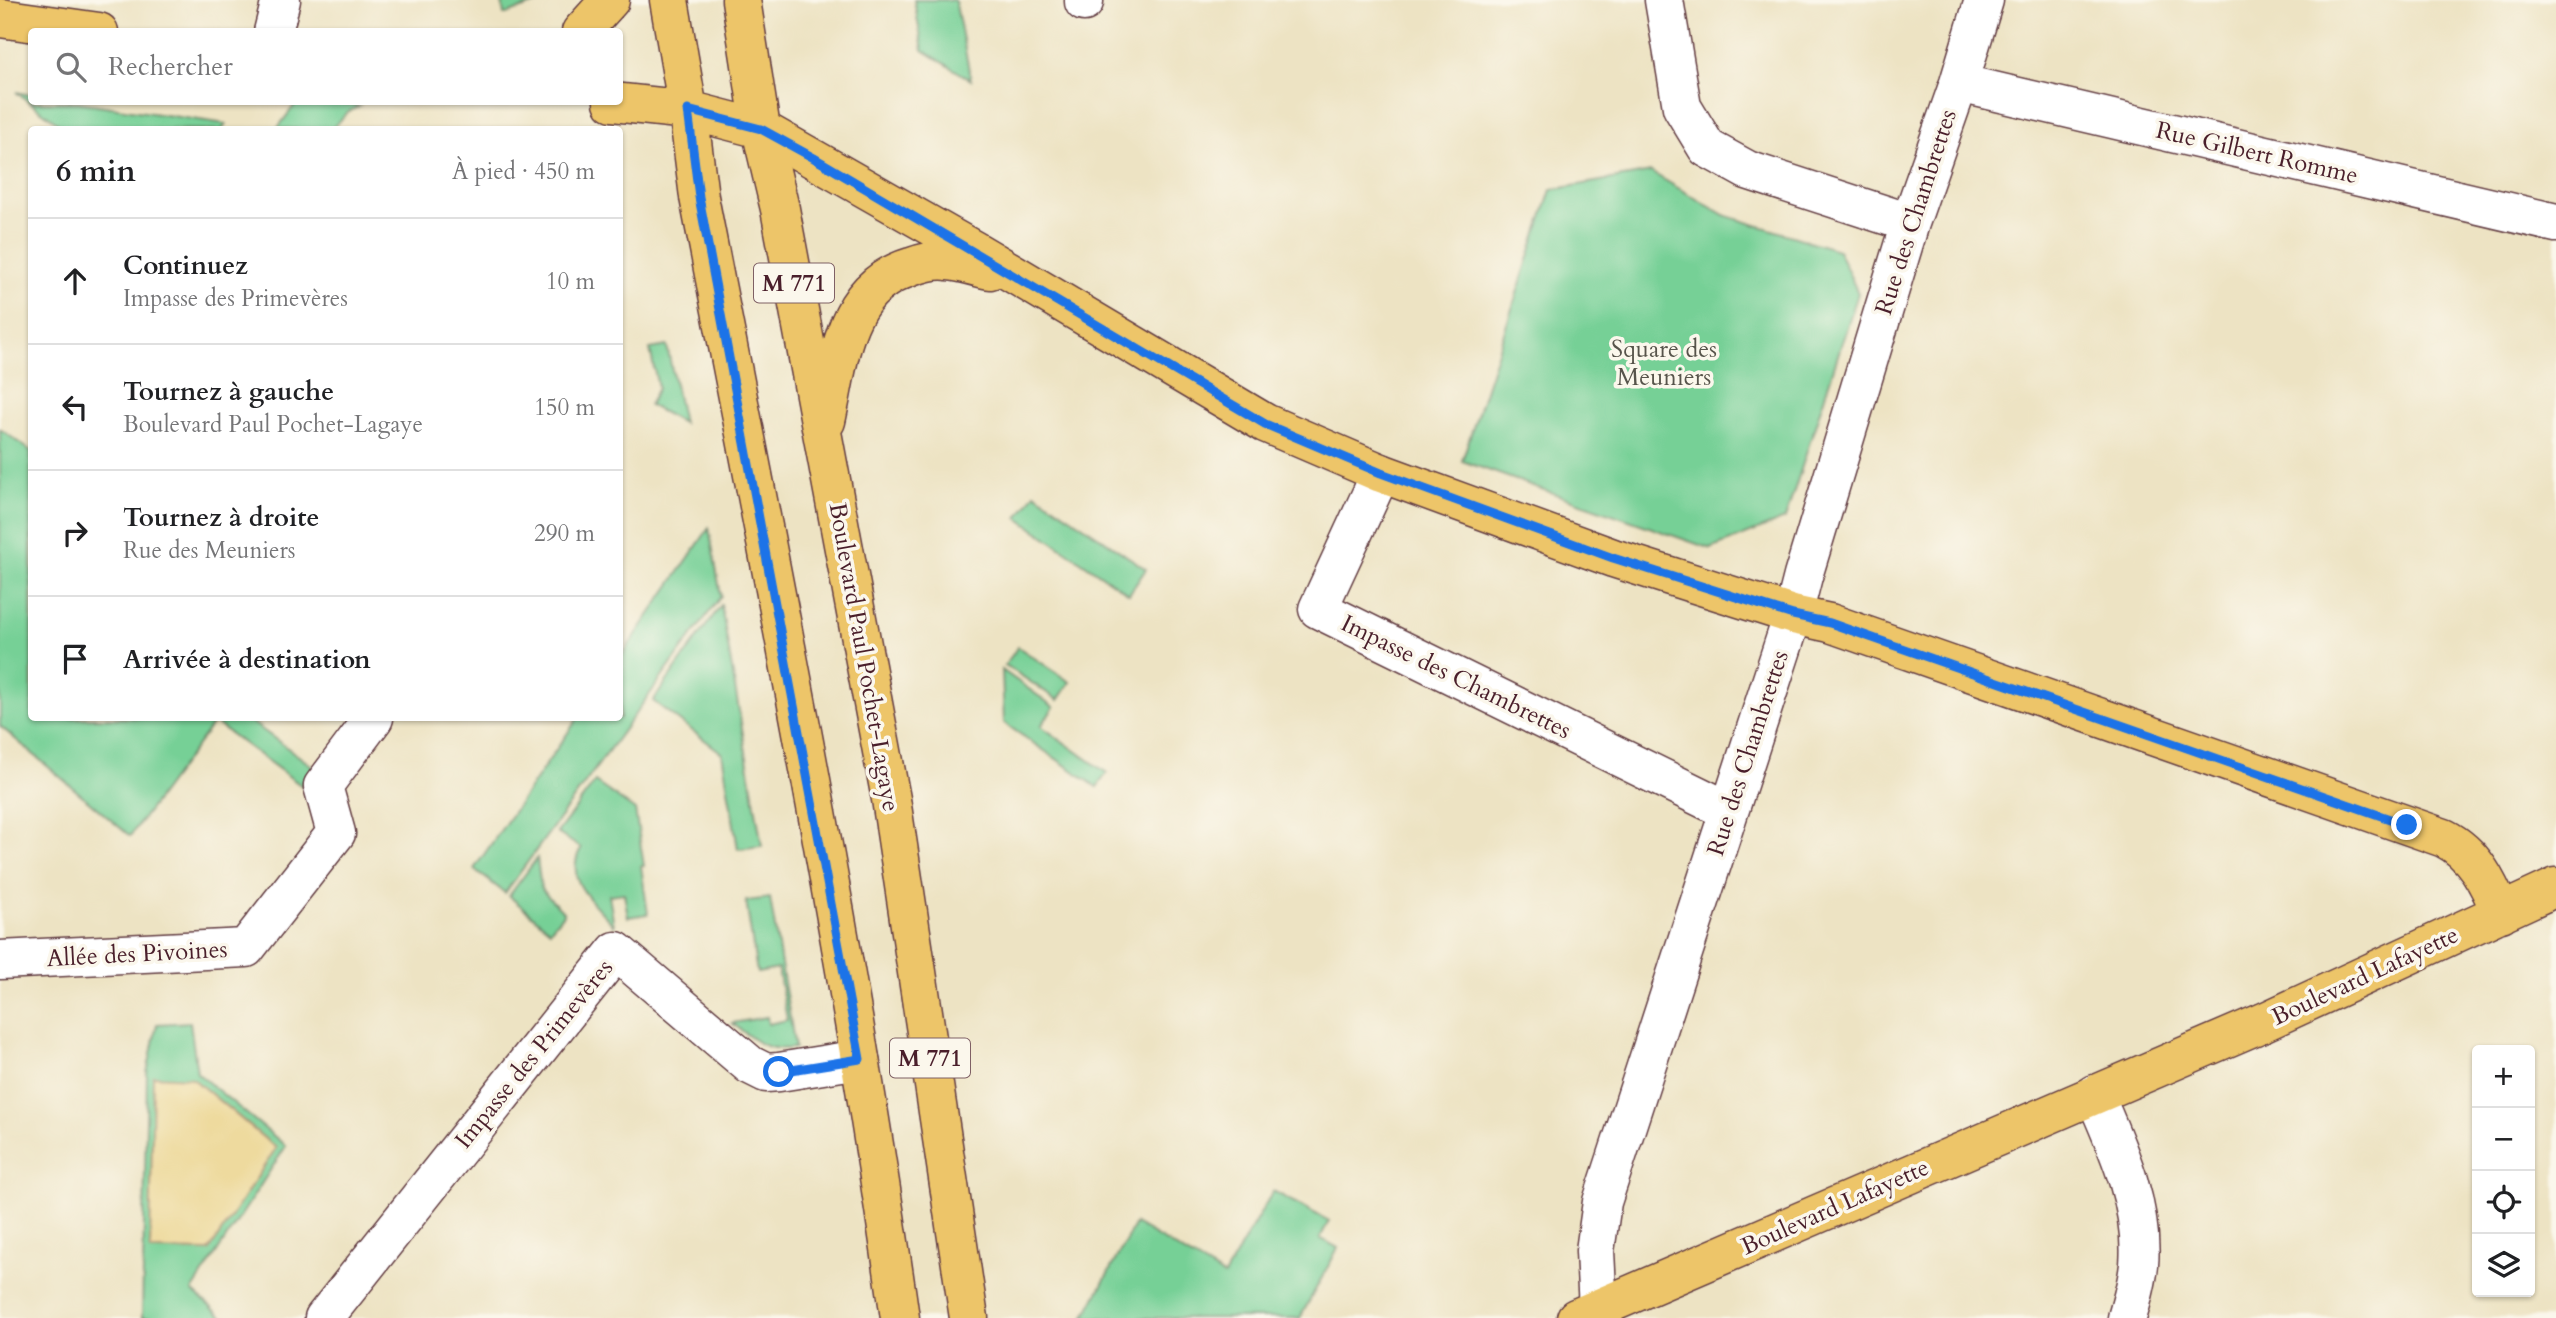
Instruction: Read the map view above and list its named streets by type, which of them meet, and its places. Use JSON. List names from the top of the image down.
{
  "streets": {
    "main road": ["M 771", "Boulevard Paul Pochet-Lagaye", "Boulevard Lafayette"],
    "street": [
      "Rue Gilbert Romme",
      "Rue des Chambrettes",
      "Impasse des Chambrettes",
      "Allée des Pivoines",
      "Impasse des Primevères"
    ]
  },
  "crossings": [
    ["Rue Gilbert Romme", "Rue des Chambrettes"],
    ["Rue des Chambrettes", "Impasse des Chambrettes"],
    ["Rue des Chambrettes", "Boulevard Lafayette"],
    ["M 771", "Impasse des Primevères"]
  ],
  "parks": ["Square des Meuniers"],
  "page": {
    "search": "Rechercher",
    "heading": ["6 min", "À pied · 450 m"],
    "list": [
      ["Continuez", "Impasse des Primevères", "10 m"],
      ["Tournez à gauche", "Boulevard Paul Pochet-Lagaye", "150 m"],
      ["Tournez à droite", "Rue des Meuniers", "290 m"],
      "Arrivée à destination"
    ],
    "map_buttons": ["+", "−"]
  }
}
